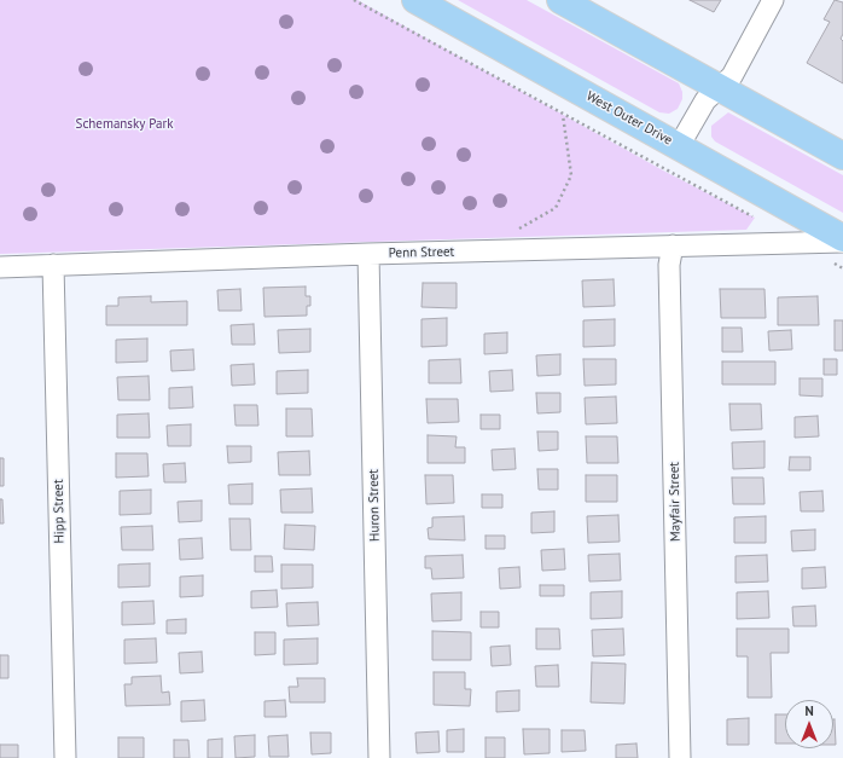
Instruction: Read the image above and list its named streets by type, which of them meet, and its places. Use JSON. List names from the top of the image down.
{
  "streets": {
    "main road": ["West Outer Drive"],
    "street": [
      "Penn Street",
      "Mayfair Street",
      "Huron Street",
      "Hipp Street"
    ]
  },
  "crossings": [
    ["Penn Street", "Mayfair Street"],
    ["Penn Street", "Huron Street"],
    ["Penn Street", "Hipp Street"]
  ],
  "parks": ["Schemansky Park"],
  "north": "top"
}
